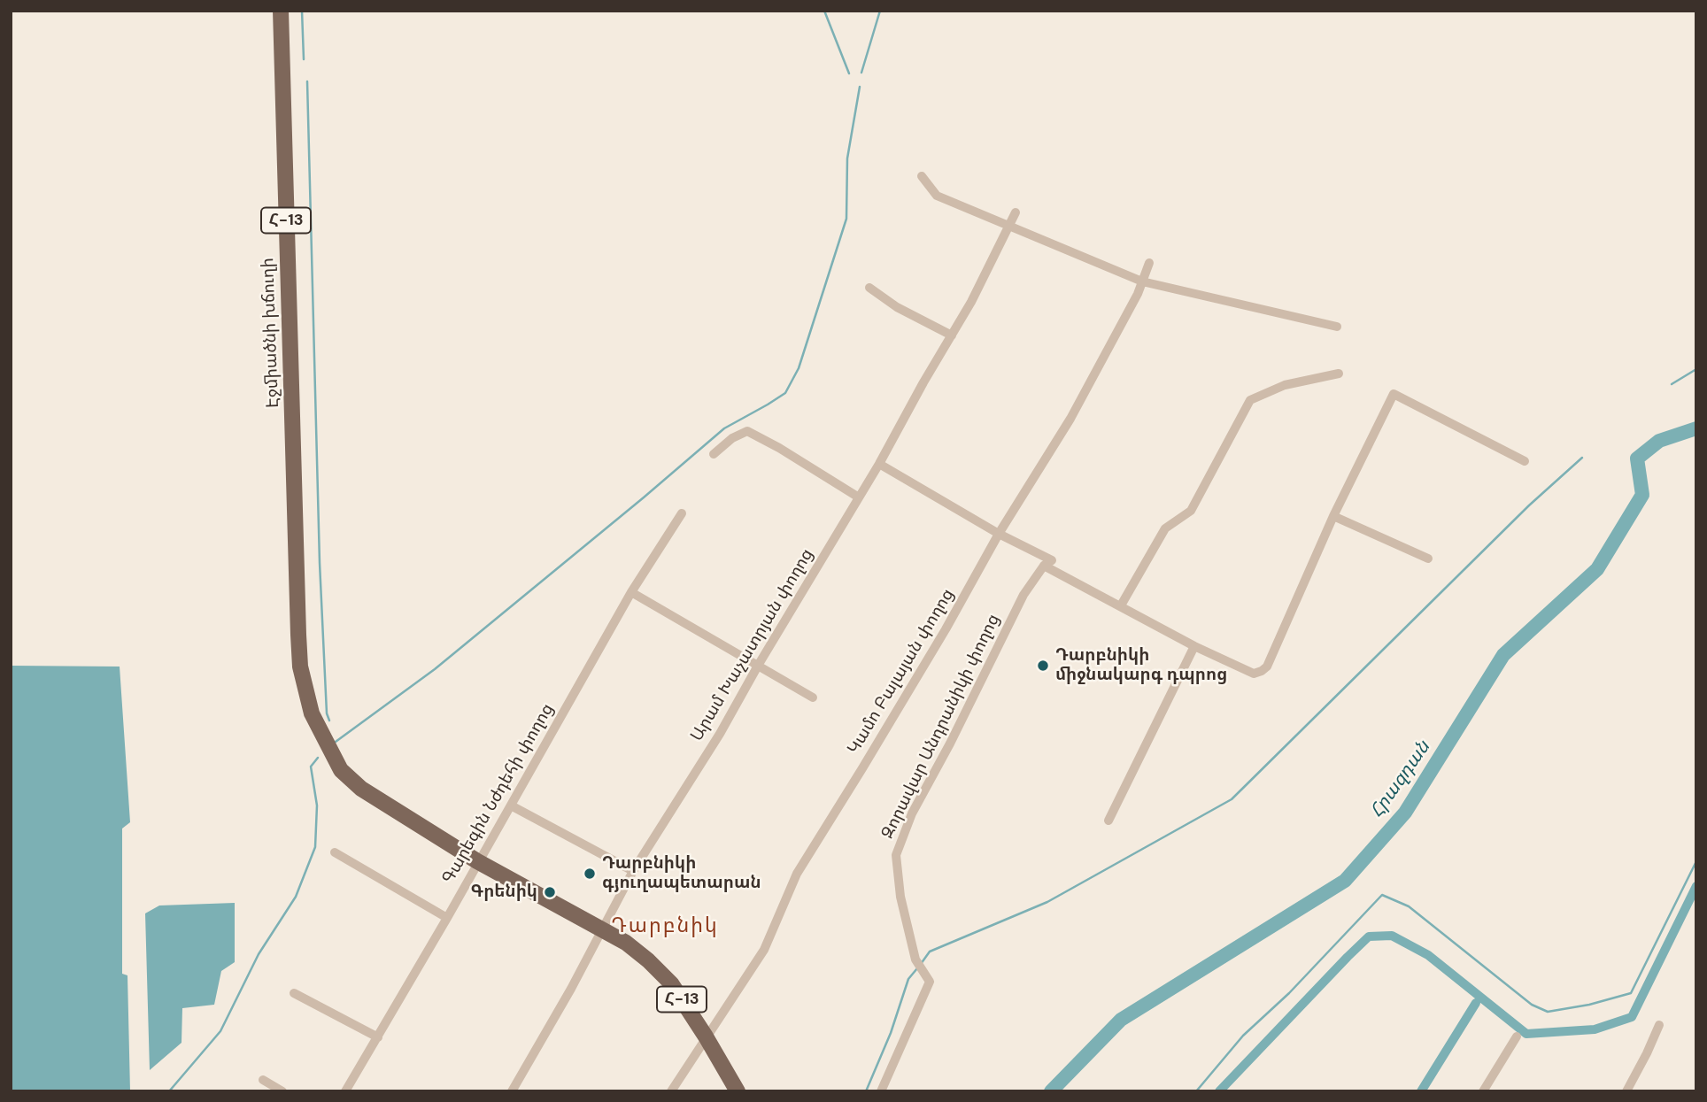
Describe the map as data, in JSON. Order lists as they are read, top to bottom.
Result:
{
  "streets": {
    "main road": ["Հ-13", "Էջմիածնի խճուղի"],
    "street": [
      "Արամ Խաչատրյան փողոց",
      "Կամո Բալայան փողոց",
      "Զորավար Անդրանիկի փողոց",
      "Գարեգին Նժդեհի փողոց"
    ]
  },
  "crossings": [
    ["Հ-13", "Էջմիածնի խճուղի"],
    ["Հ-13", "Արամ Խաչատրյան փողոց"],
    ["Հ-13", "Կամո Բալայան փողոց"],
    ["Հ-13", "Գարեգին Նժդեհի փողոց"],
    ["Էջմիածնի խճուղի", "Գարեգին Նժդեհի փողոց"]
  ],
  "districts": ["Դարբնիկ"],
  "water": ["Հրազդան"],
  "places": ["Դարբնիկի միջնակարգ դպրոց", "Դարբնիկի գյուղապետարան", "Գրենիկ"]
}
